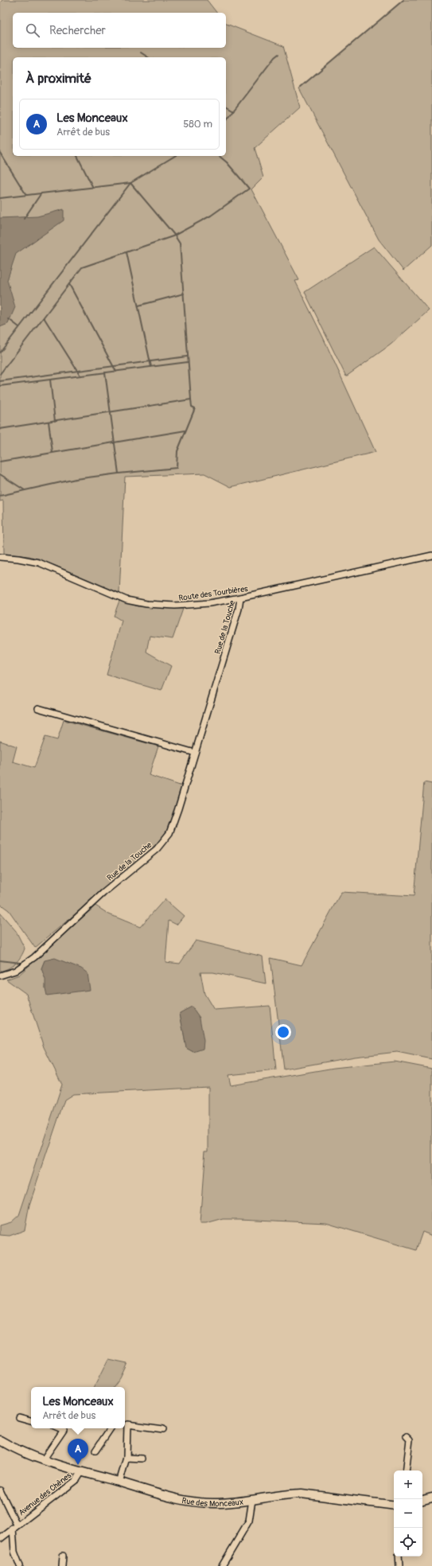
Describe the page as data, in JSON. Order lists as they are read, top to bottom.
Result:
{
  "streets": {
    "main road": ["Rue des Monceaux"],
    "street": ["Route des Tourbières", "Rue de la Touche", "Avenue des Chênes"]
  },
  "crossings": [
    ["Route des Tourbières", "Rue de la Touche"],
    ["Avenue des Chênes", "Rue des Monceaux"]
  ],
  "page": {
    "search": "Rechercher",
    "heading": "À proximité",
    "list": [
      {
        "mark": "A",
        "name": "Les Monceaux",
        "note": "Arrêt de bus",
        "value": "580 m"
      }
    ],
    "popup": ["Les Monceaux", "Arrêt de bus"],
    "pins": "A",
    "map_buttons": ["+", "−"]
  }
}
